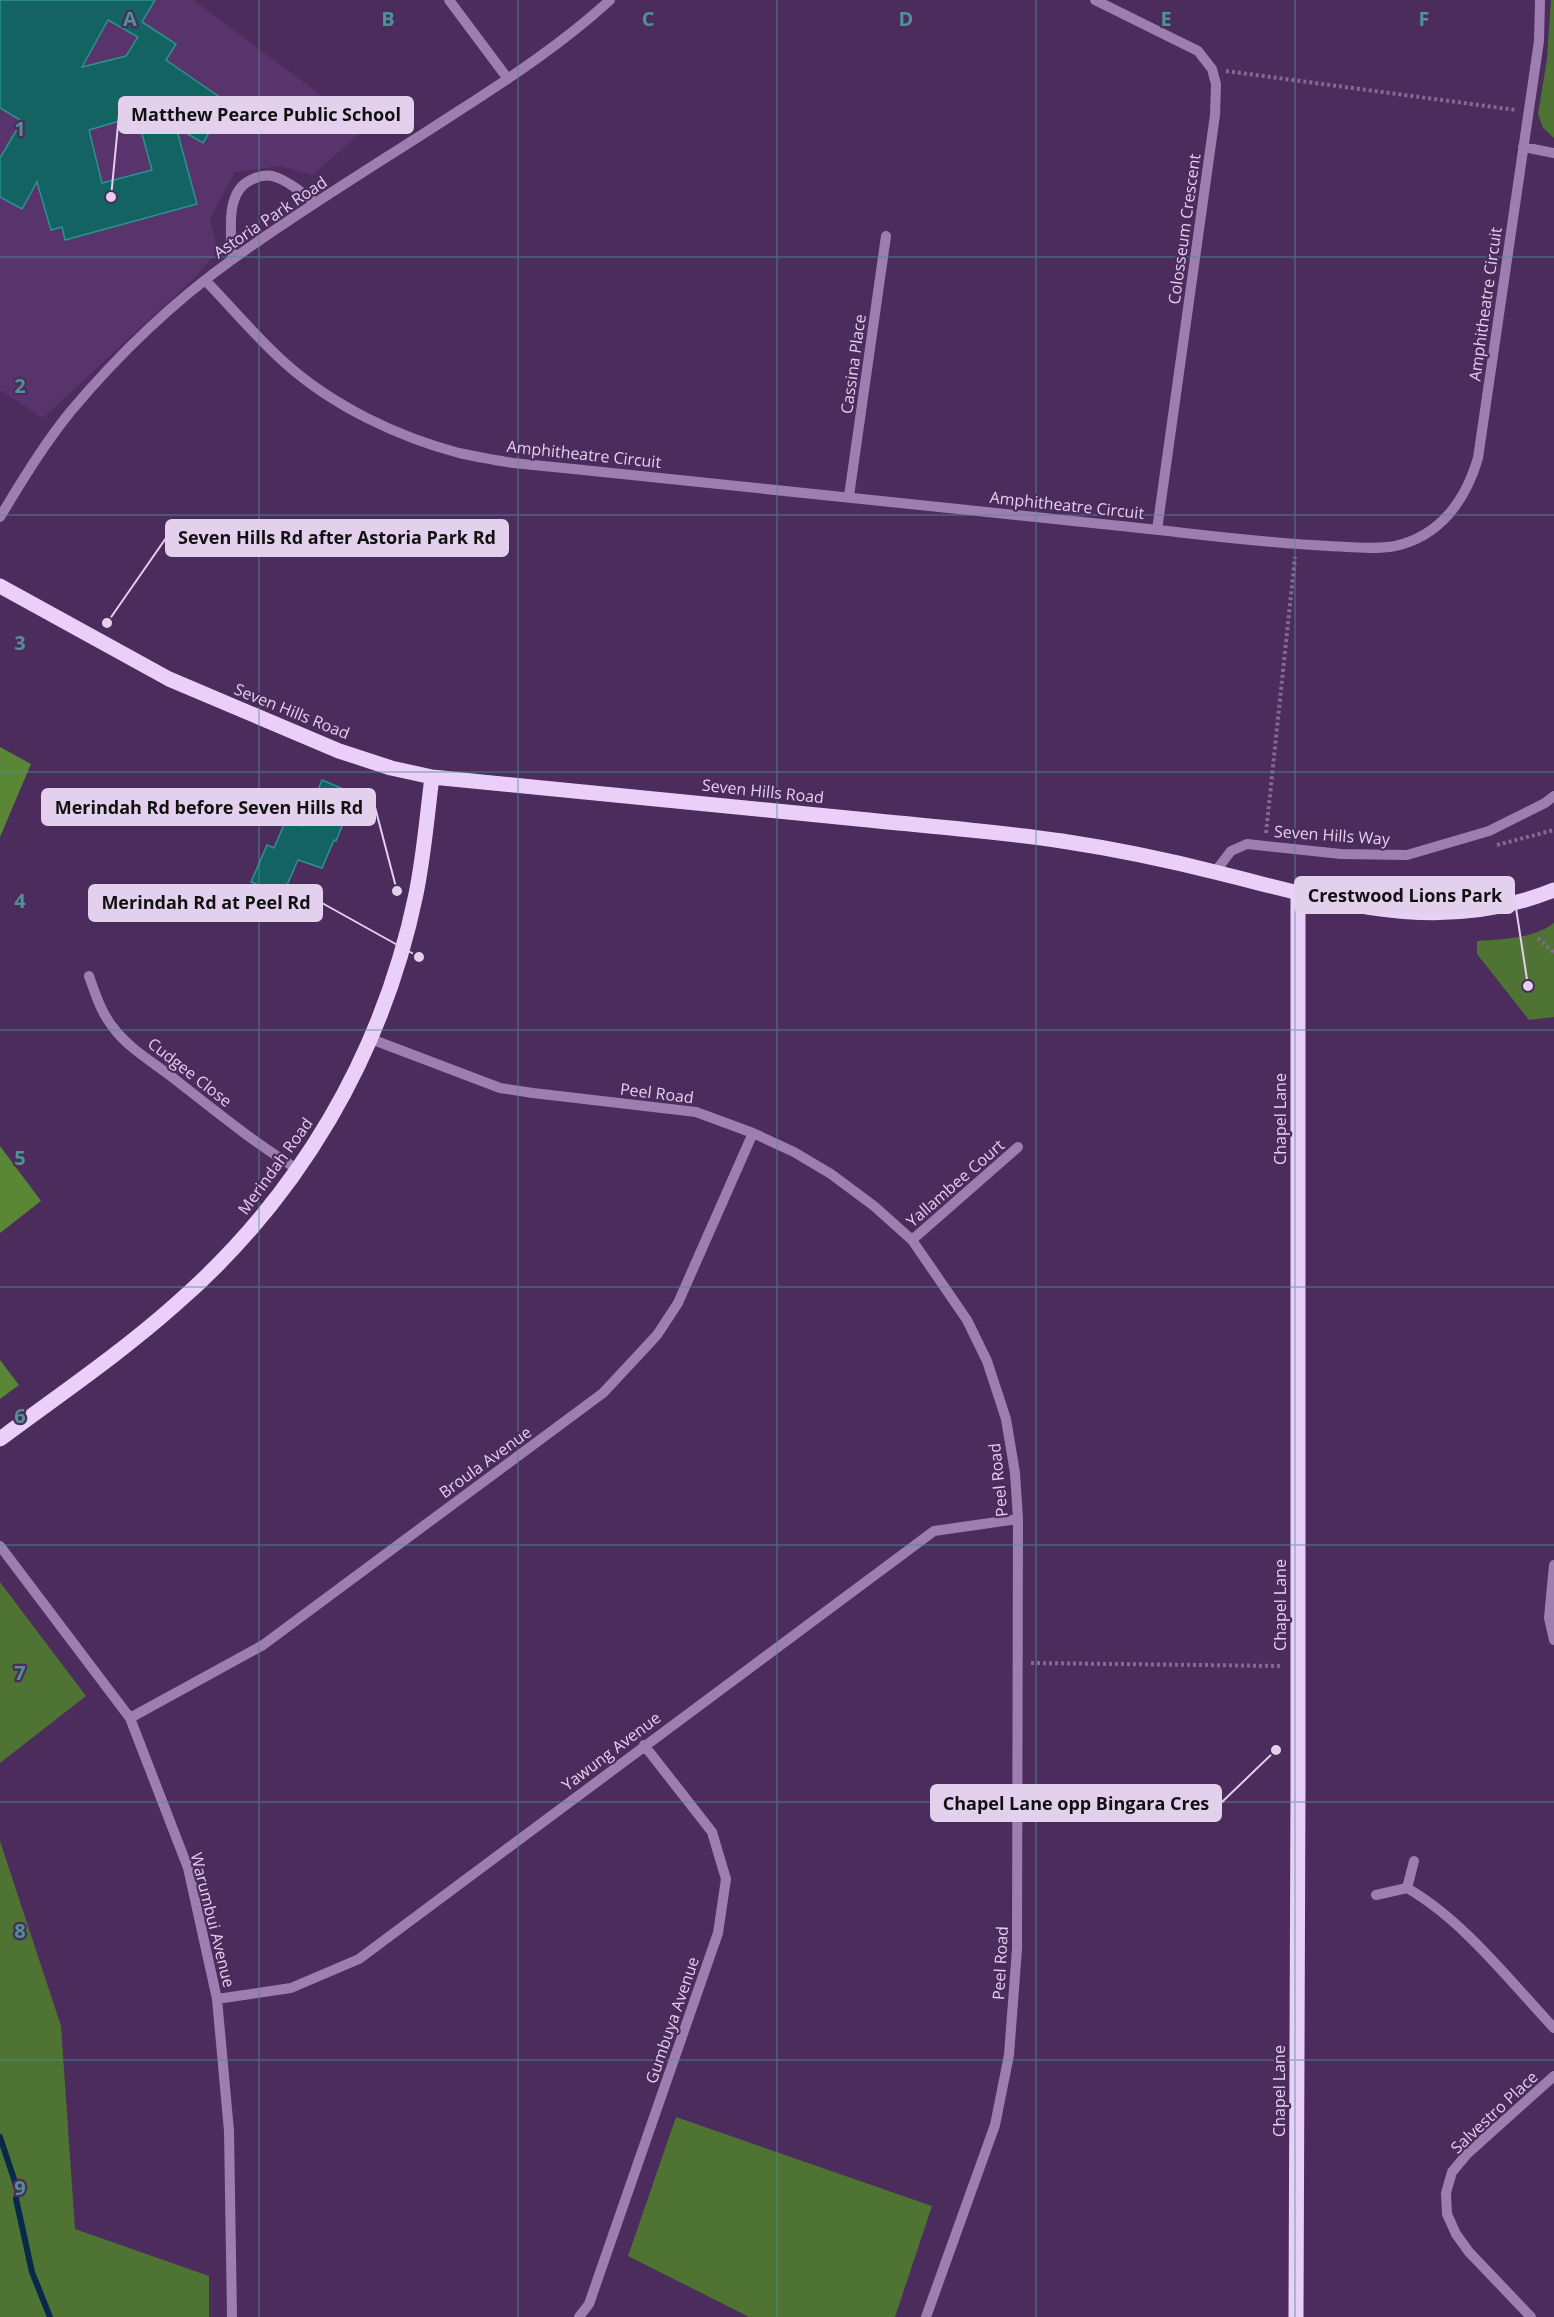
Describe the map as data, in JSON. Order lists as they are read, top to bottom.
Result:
{
  "streets": {
    "main road": ["Seven Hills Road", "Chapel Lane", "Merindah Road"],
    "street": [
      "Astoria Park Road",
      "Colosseum Crescent",
      "Amphitheatre Circuit",
      "Cassina Place",
      "Seven Hills Way",
      "Cudgee Close",
      "Peel Road",
      "Yallambee Court",
      "Broula Avenue",
      "Yawung Avenue",
      "Warumbui Avenue",
      "Gumbuya Avenue",
      "Salvestro Place"
    ]
  },
  "crossings": [
    ["Astoria Park Road", "Amphitheatre Circuit"],
    ["Colosseum Crescent", "Amphitheatre Circuit"],
    ["Amphitheatre Circuit", "Cassina Place"],
    ["Seven Hills Road", "Seven Hills Way"],
    ["Seven Hills Road", "Chapel Lane"],
    ["Seven Hills Road", "Merindah Road"],
    ["Cudgee Close", "Merindah Road"],
    ["Peel Road", "Merindah Road"],
    ["Peel Road", "Yallambee Court"],
    ["Peel Road", "Broula Avenue"],
    ["Peel Road", "Yawung Avenue"],
    ["Broula Avenue", "Warumbui Avenue"],
    ["Yawung Avenue", "Warumbui Avenue"],
    ["Yawung Avenue", "Gumbuya Avenue"]
  ],
  "places": [
    "Matthew Pearce Public School",
    "Seven Hills Rd after Astoria Park Rd",
    "Merindah Rd before Seven Hills Rd",
    "Merindah Rd at Peel Rd",
    "Crestwood Lions Park",
    "Chapel Lane opp Bingara Cres"
  ],
  "grid": {
    "columns": [
      "A",
      "B",
      "C",
      "D",
      "E",
      "F"
    ],
    "rows": [
      "1",
      "2",
      "3",
      "4",
      "5",
      "6",
      "7",
      "8",
      "9"
    ]
  }
}
